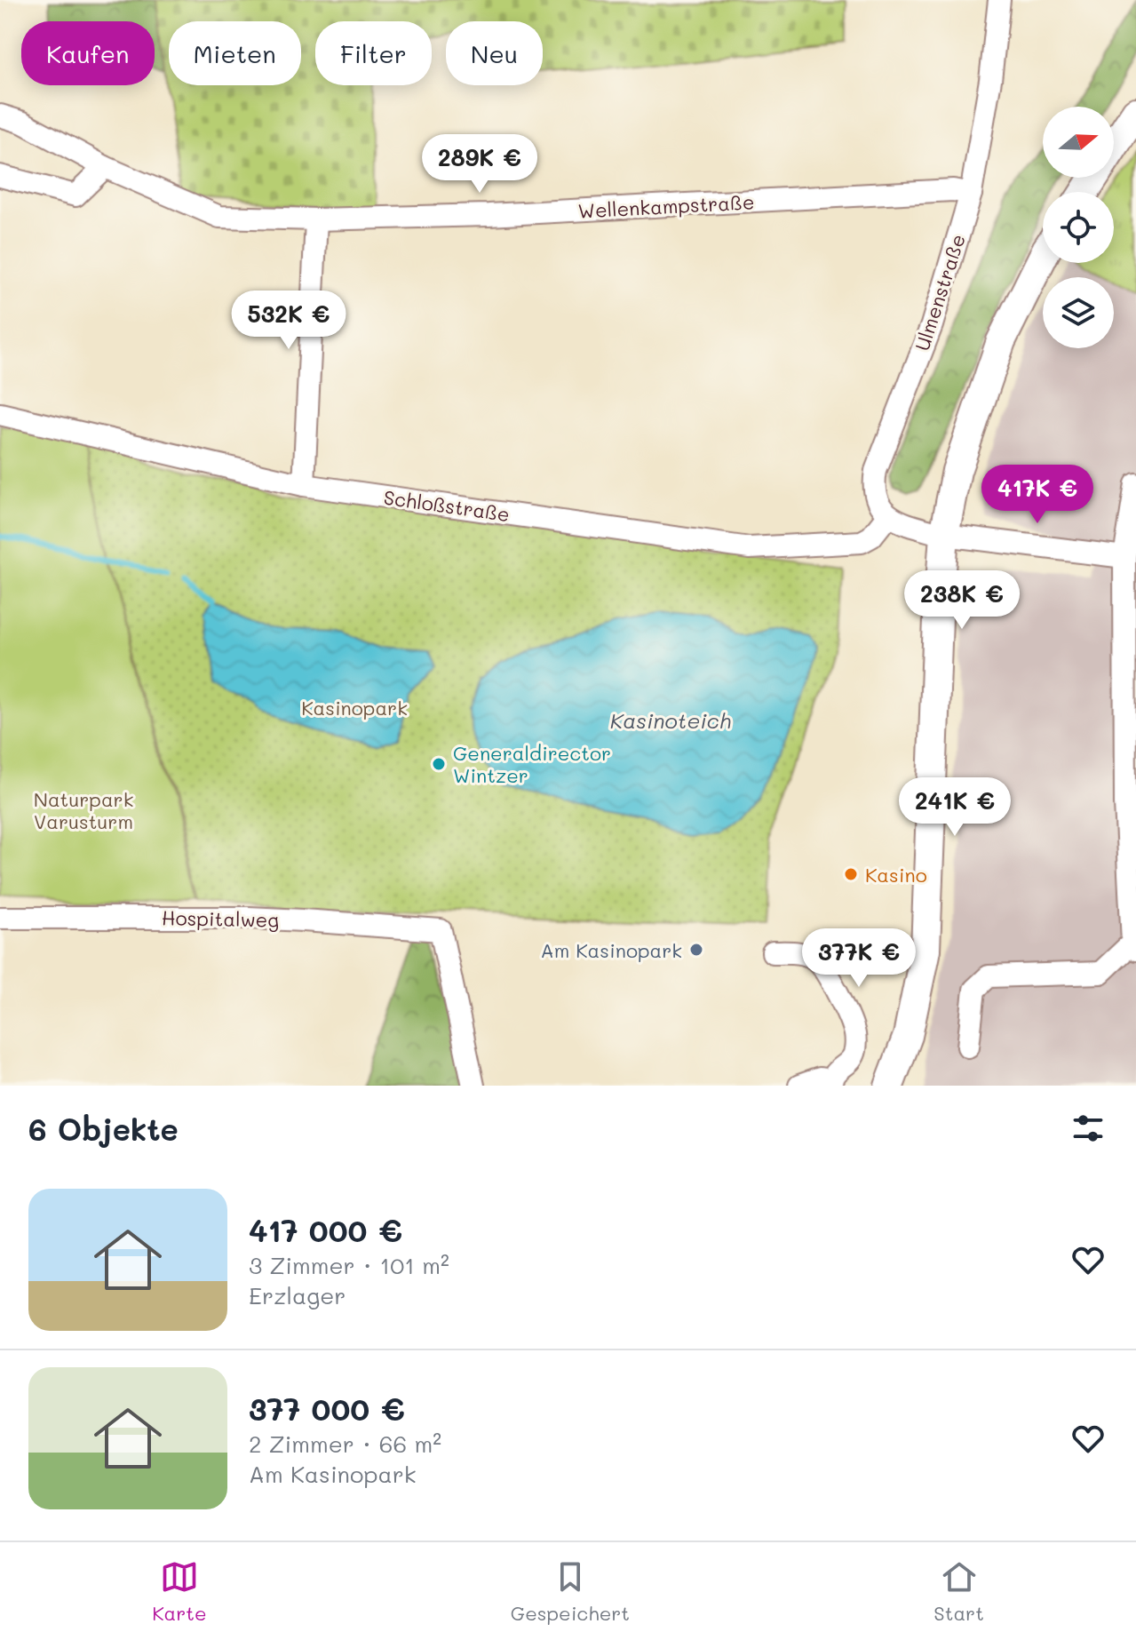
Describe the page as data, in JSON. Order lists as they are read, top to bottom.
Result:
{
  "streets": {
    "street": [
      "Wellenkampstraße",
      "Ulmenstraße",
      "Schloßstraße",
      "Hospitalweg"
    ]
  },
  "crossings": [
    ["Wellenkampstraße", "Ulmenstraße"],
    ["Ulmenstraße", "Schloßstraße"]
  ],
  "water": ["Kasinoteich"],
  "parks": ["Kasinopark", "Naturpark Varusturm"],
  "places": ["Generaldirector Wintzer", "Kasino", "Am Kasinopark"],
  "north": "right",
  "page": {
    "chip": [
      "Kaufen",
      "Mieten",
      "Filter",
      "Neu"
    ],
    "price": [
      "289K €",
      "532K €",
      "417K €",
      "238K €",
      "241K €",
      "377K €"
    ],
    "heading": "6 Objekte",
    "list": [
      {
        "name": "417 000 €",
        "note": "3 Zimmer · 101 m² · Erzlager"
      },
      {
        "name": "377 000 €",
        "note": "2 Zimmer · 66 m² · Am Kasinopark"
      }
    ],
    "tabs": ["Karte", "Gespeichert", "Start"]
  }
}
